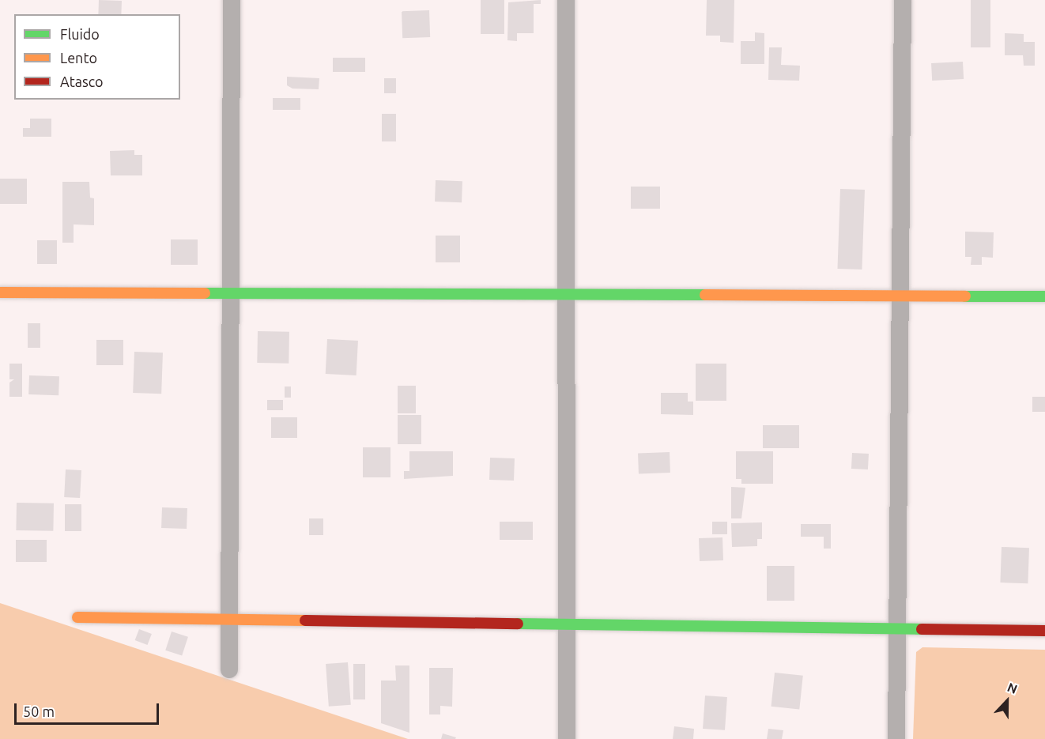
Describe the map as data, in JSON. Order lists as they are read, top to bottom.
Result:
{
  "legend": ["Fluido", "Lento", "Atasco"],
  "scale_bar": "50 m",
  "north": "top"
}
